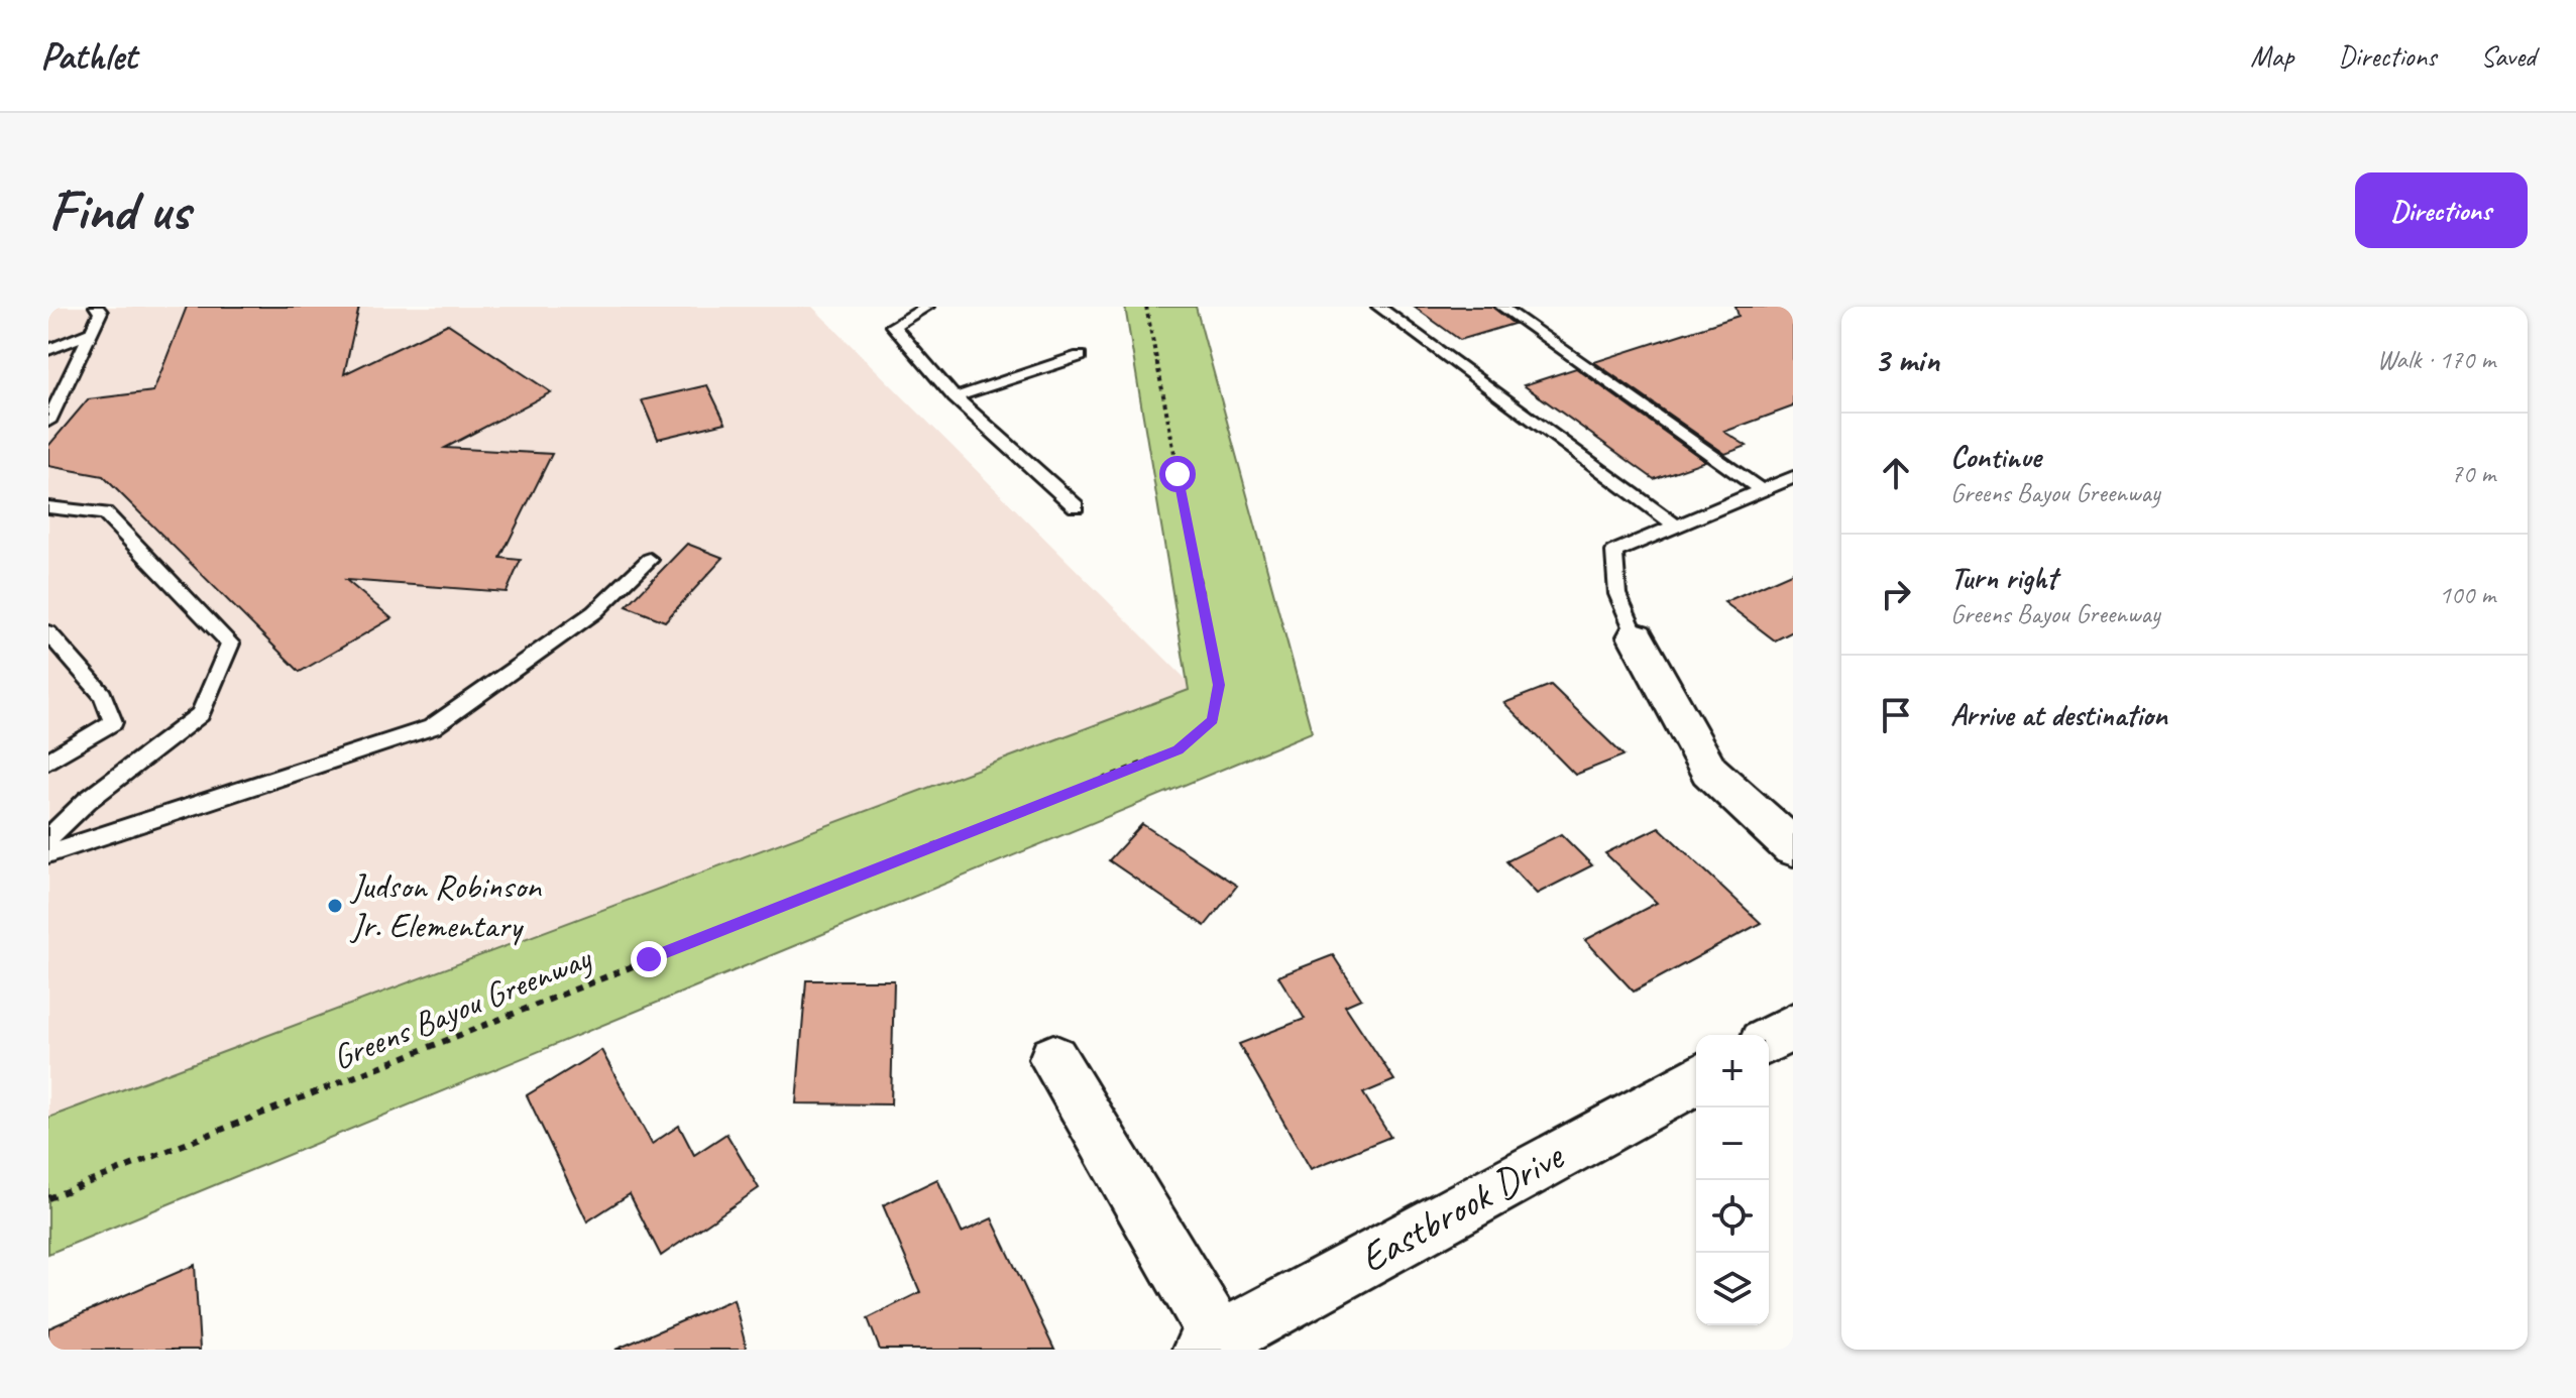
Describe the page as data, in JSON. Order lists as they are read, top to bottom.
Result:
{
  "streets": {
    "street": ["Eastbrook Drive"],
    "path": ["Greens Bayou Greenway"]
  },
  "places": ["Judson Robinson Jr. Elementary"],
  "page": {
    "header": "Pathlet",
    "nav": ["Map", "Directions", "Saved"],
    "buttons": "Directions",
    "title": "Find us",
    "heading": ["3 min", "Walk · 170 m"],
    "list": [
      ["Continue", "Greens Bayou Greenway", "70 m"],
      ["Turn right", "Greens Bayou Greenway", "100 m"],
      "Arrive at destination"
    ],
    "map_buttons": ["+", "−"]
  }
}
